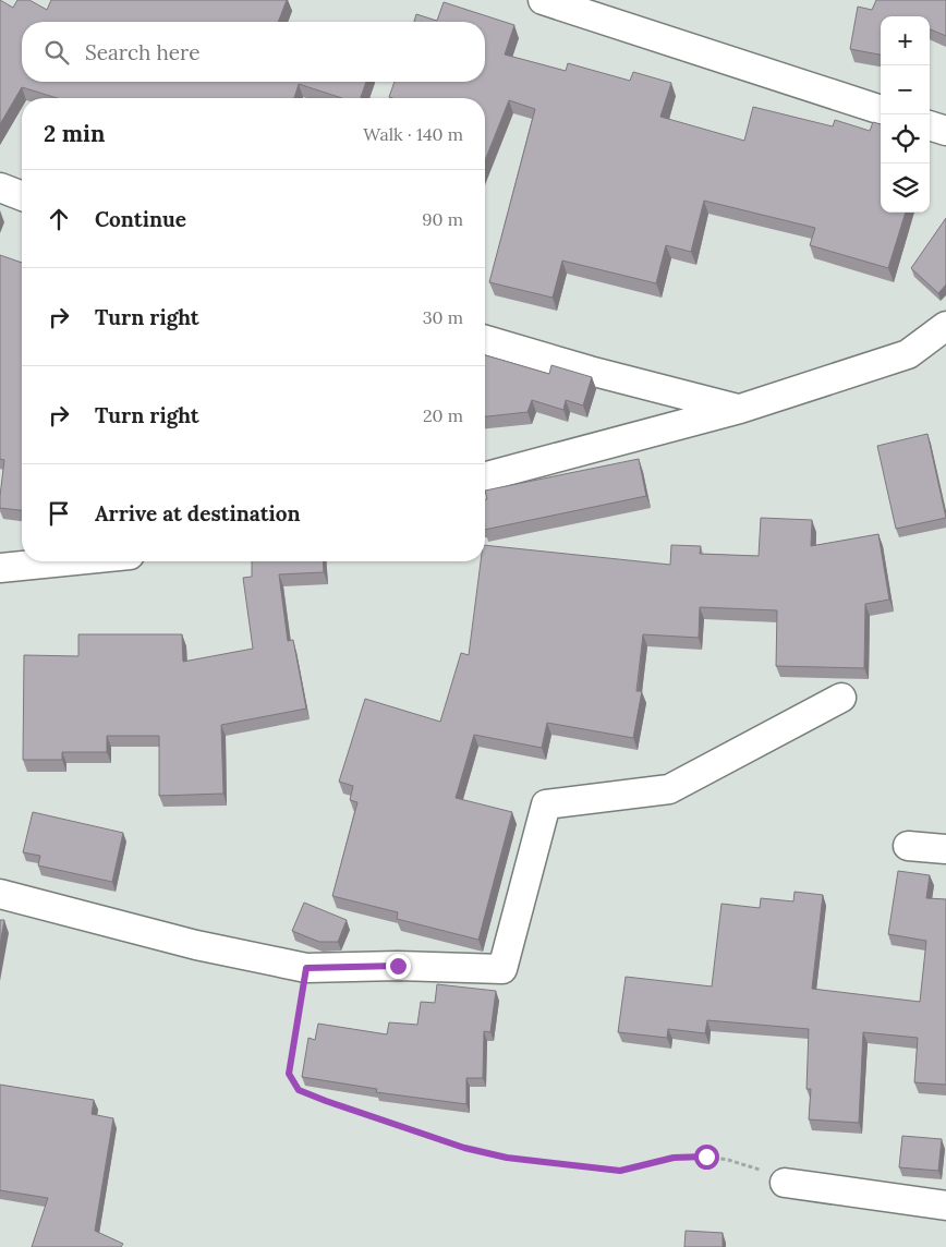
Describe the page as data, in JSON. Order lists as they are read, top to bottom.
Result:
{
  "page": {
    "map_buttons": ["+", "−"],
    "search": "Search here",
    "heading": ["2 min", "Walk · 140 m"],
    "list": [
      ["Continue", "90 m"],
      ["Turn right", "30 m"],
      ["Turn right", "20 m"],
      "Arrive at destination"
    ]
  }
}
